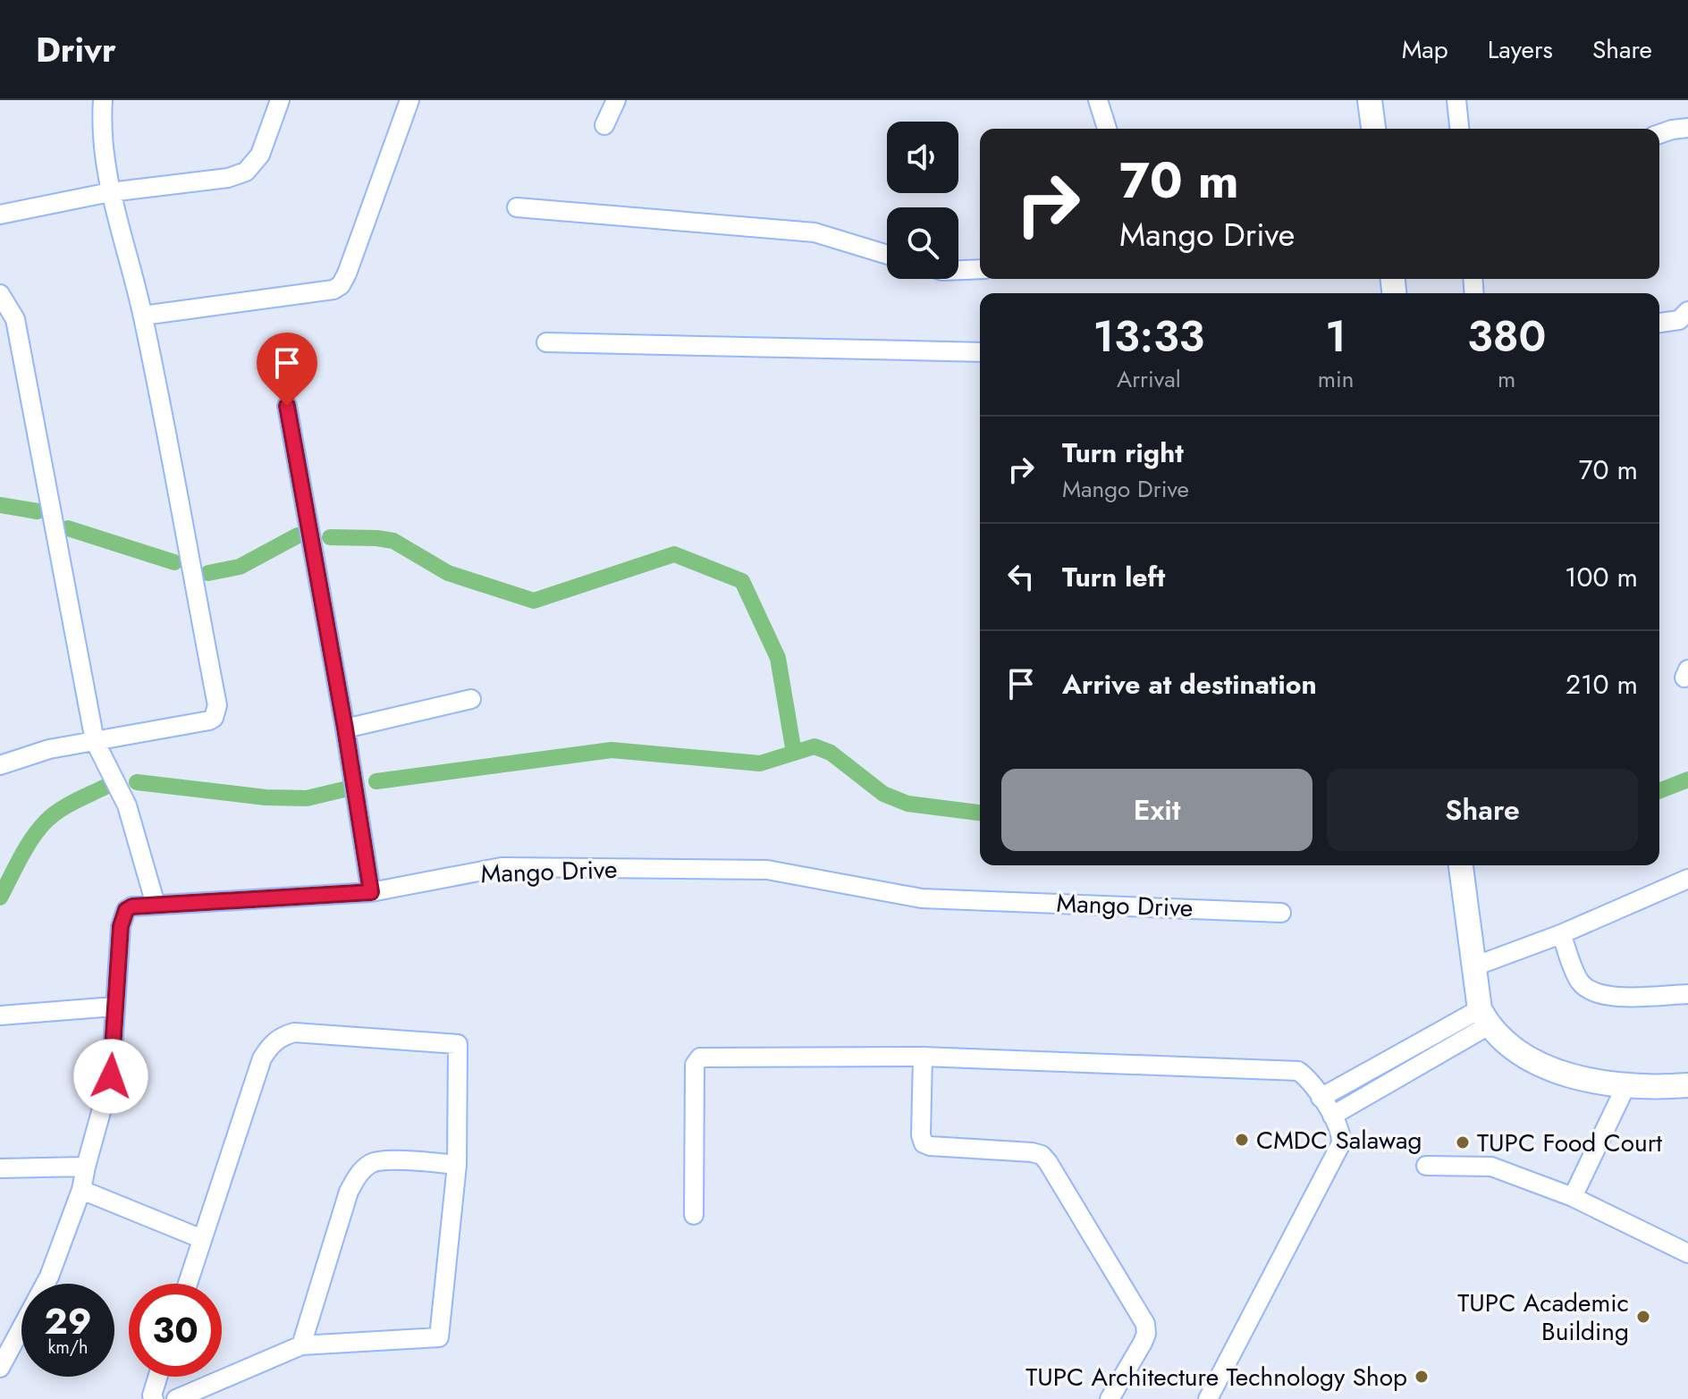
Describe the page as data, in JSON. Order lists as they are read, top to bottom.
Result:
{
  "streets": {
    "street": ["Mango Drive"]
  },
  "places": [
    "CMDC Salawag",
    "TUPC Food Court",
    "TUPC Academic Building",
    "TUPC Architecture Technology Shop"
  ],
  "page": {
    "header": "Drivr",
    "nav": ["Map", "Layers", "Share"],
    "turn": ["70 m", "Mango Drive"],
    "eta": [
      "13:33",
      "Arrival",
      "1",
      "min",
      "380",
      "m"
    ],
    "list": [
      {
        "name": "Turn right",
        "note": "Mango Drive",
        "value": "70 m"
      },
      {
        "name": "Turn left",
        "value": "100 m"
      },
      {
        "name": "Arrive at destination",
        "value": "210 m"
      }
    ],
    "buttons": ["Exit", "Share"],
    "speed": "29 km/h",
    "limit": "30"
  }
}
